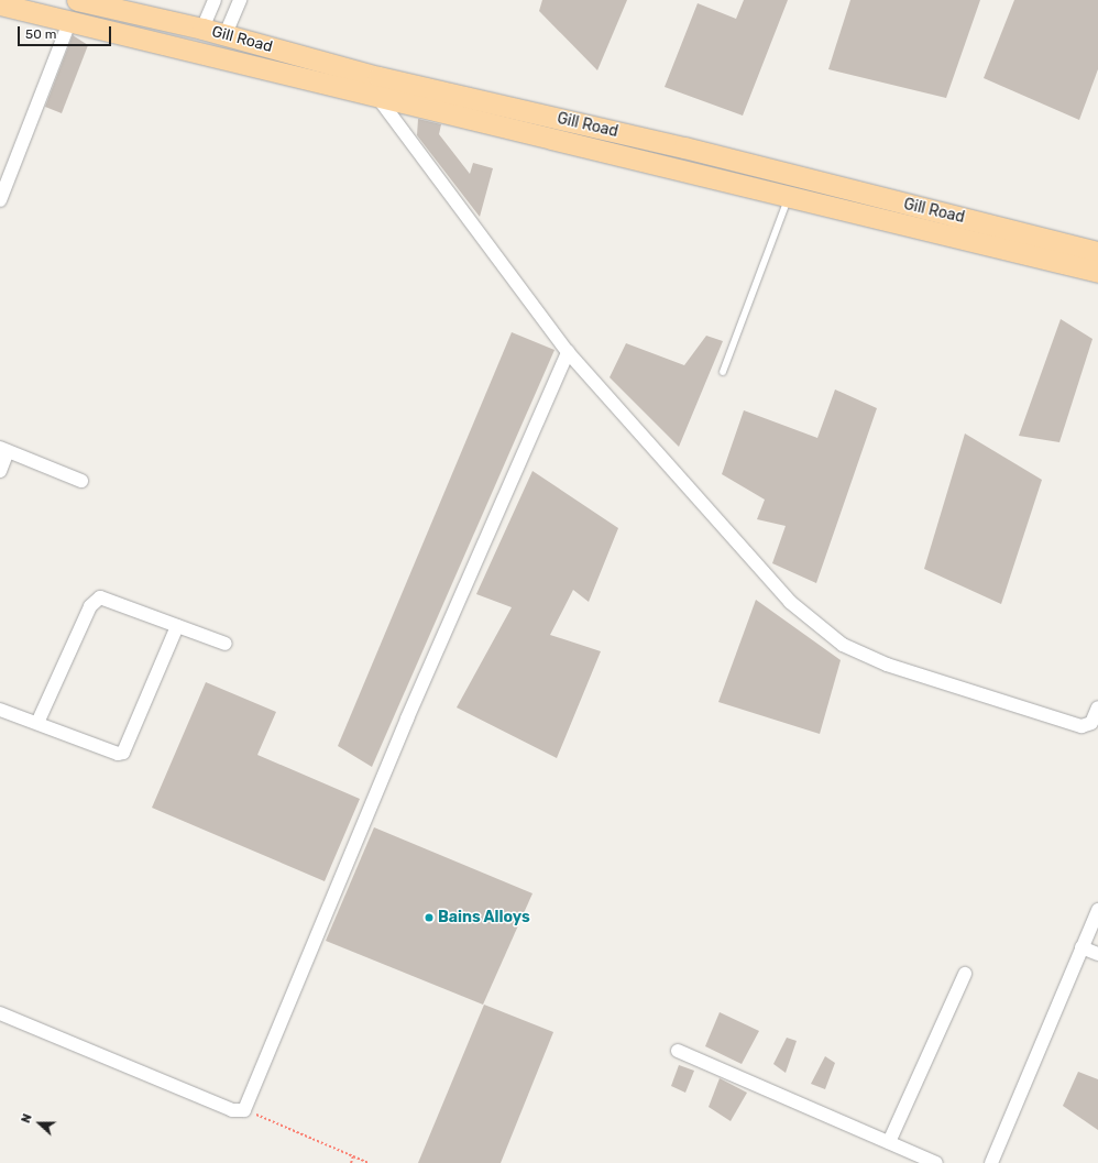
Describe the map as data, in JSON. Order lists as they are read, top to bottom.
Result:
{
  "streets": {
    "main road": ["Gill Road"]
  },
  "places": ["Bains Alloys"],
  "scale_bar": "50 m",
  "north": "left"
}
